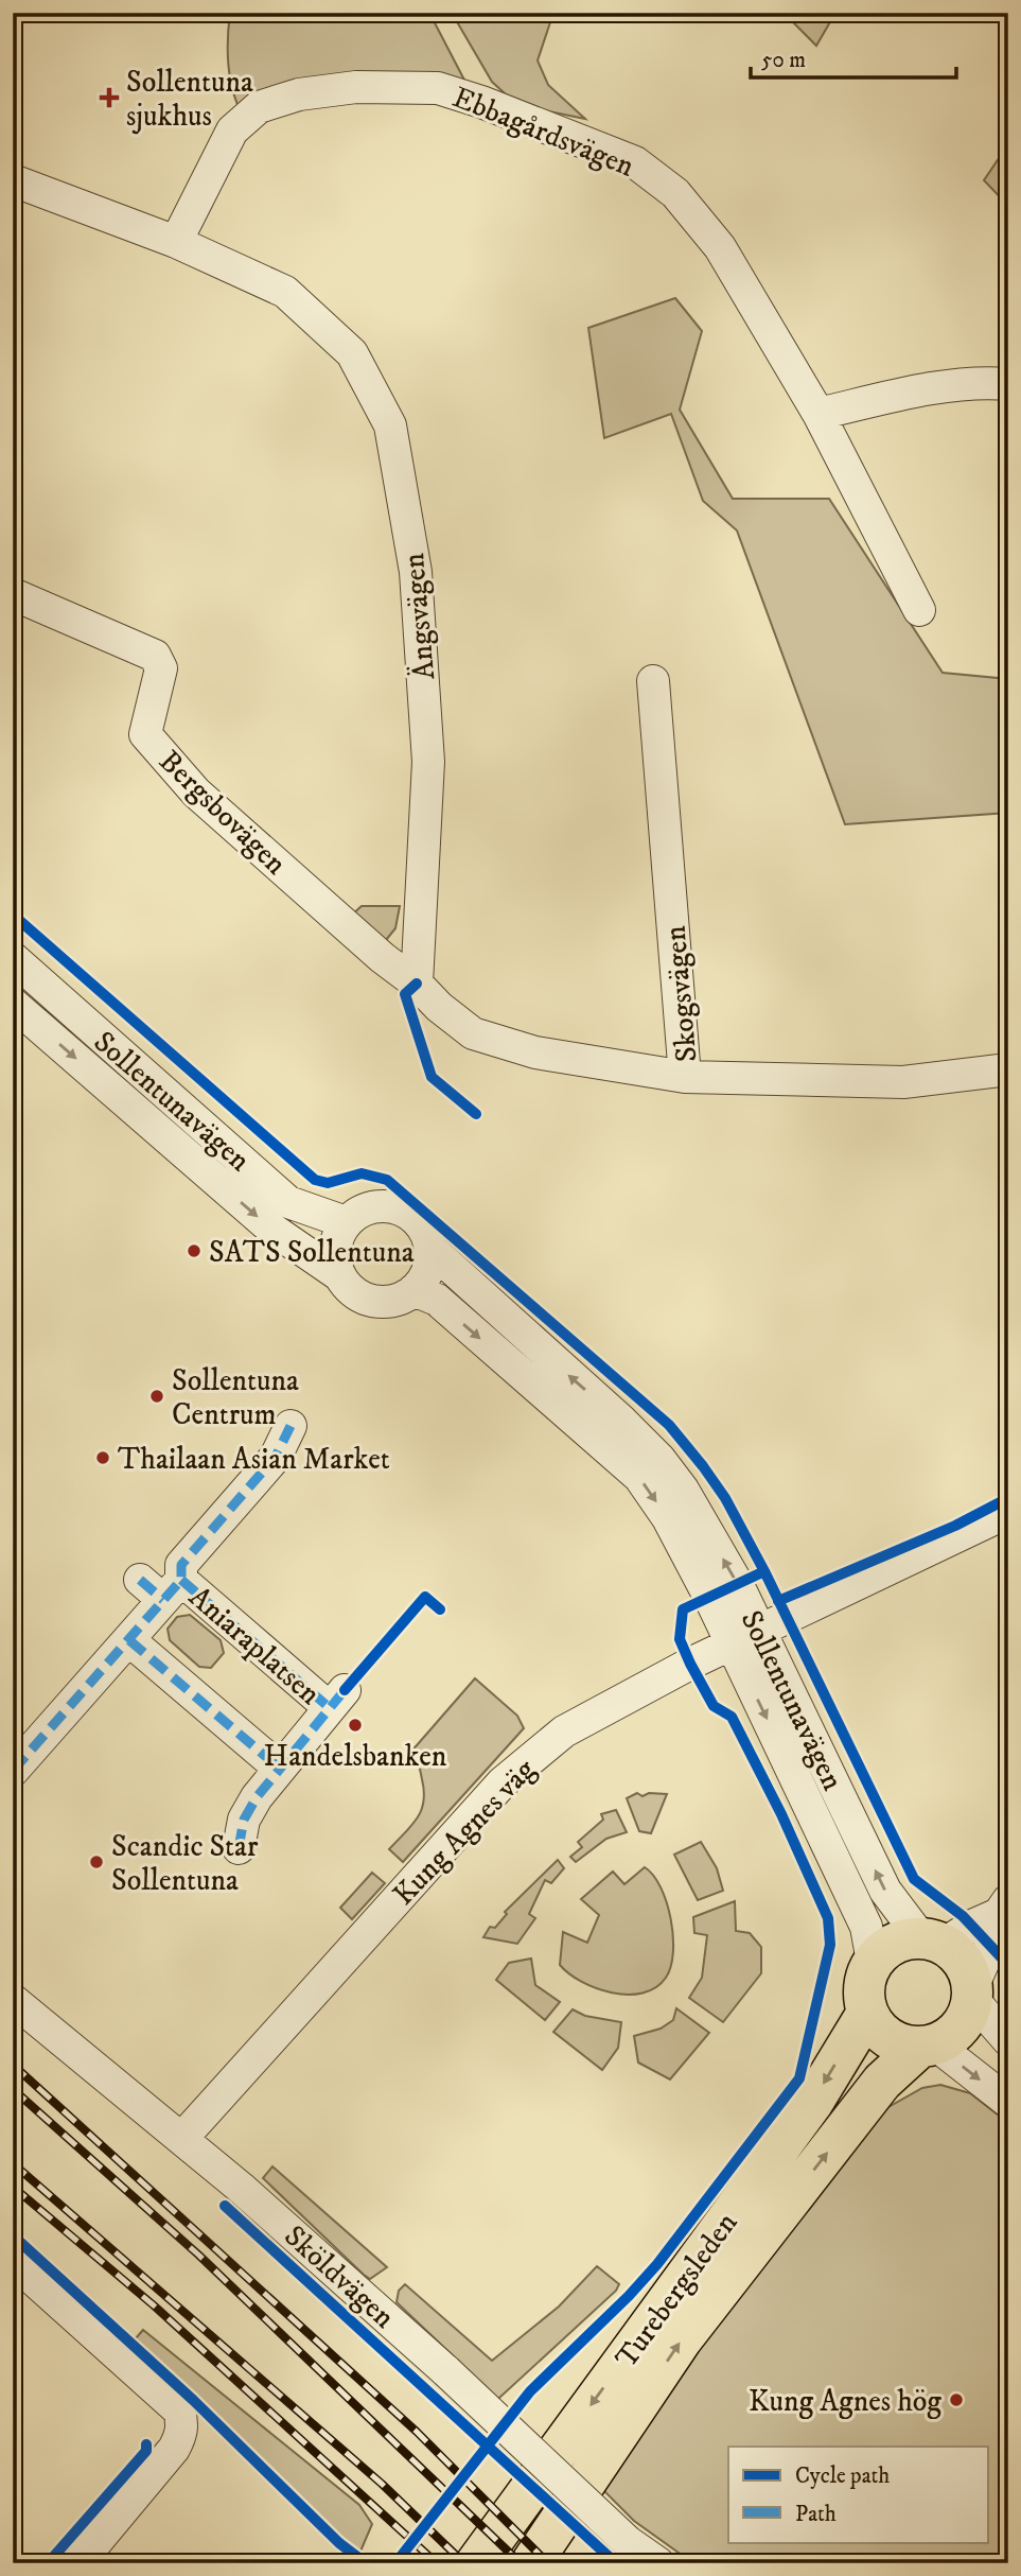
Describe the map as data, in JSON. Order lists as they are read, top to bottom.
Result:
{
  "streets": {
    "main road": ["Turebergsleden"],
    "street": [
      "Ebbagårdsvägen",
      "Ängsvägen",
      "Bergsbovägen",
      "Skogsvägen",
      "Sollentunavägen",
      "Aniaraplatsen",
      "Kung Agnes väg",
      "Sköldvägen"
    ]
  },
  "crossings": [
    ["Ebbagårdsvägen", "Ängsvägen"],
    ["Ängsvägen", "Bergsbovägen"],
    ["Sollentunavägen", "Kung Agnes väg"],
    ["Sollentunavägen", "Turebergsleden"],
    ["Kung Agnes väg", "Sköldvägen"]
  ],
  "places": {
    "health": ["Sollentuna sjukhus"],
    "other": [
      "SATS Sollentuna",
      "Sollentuna Centrum",
      "Thailaan Asian Market",
      "Handelsbanken",
      "Scandic Star Sollentuna",
      "Kung Agnes hög"
    ]
  },
  "legend": ["Cycle path", "Path"],
  "scale_bar": "50 m"
}
